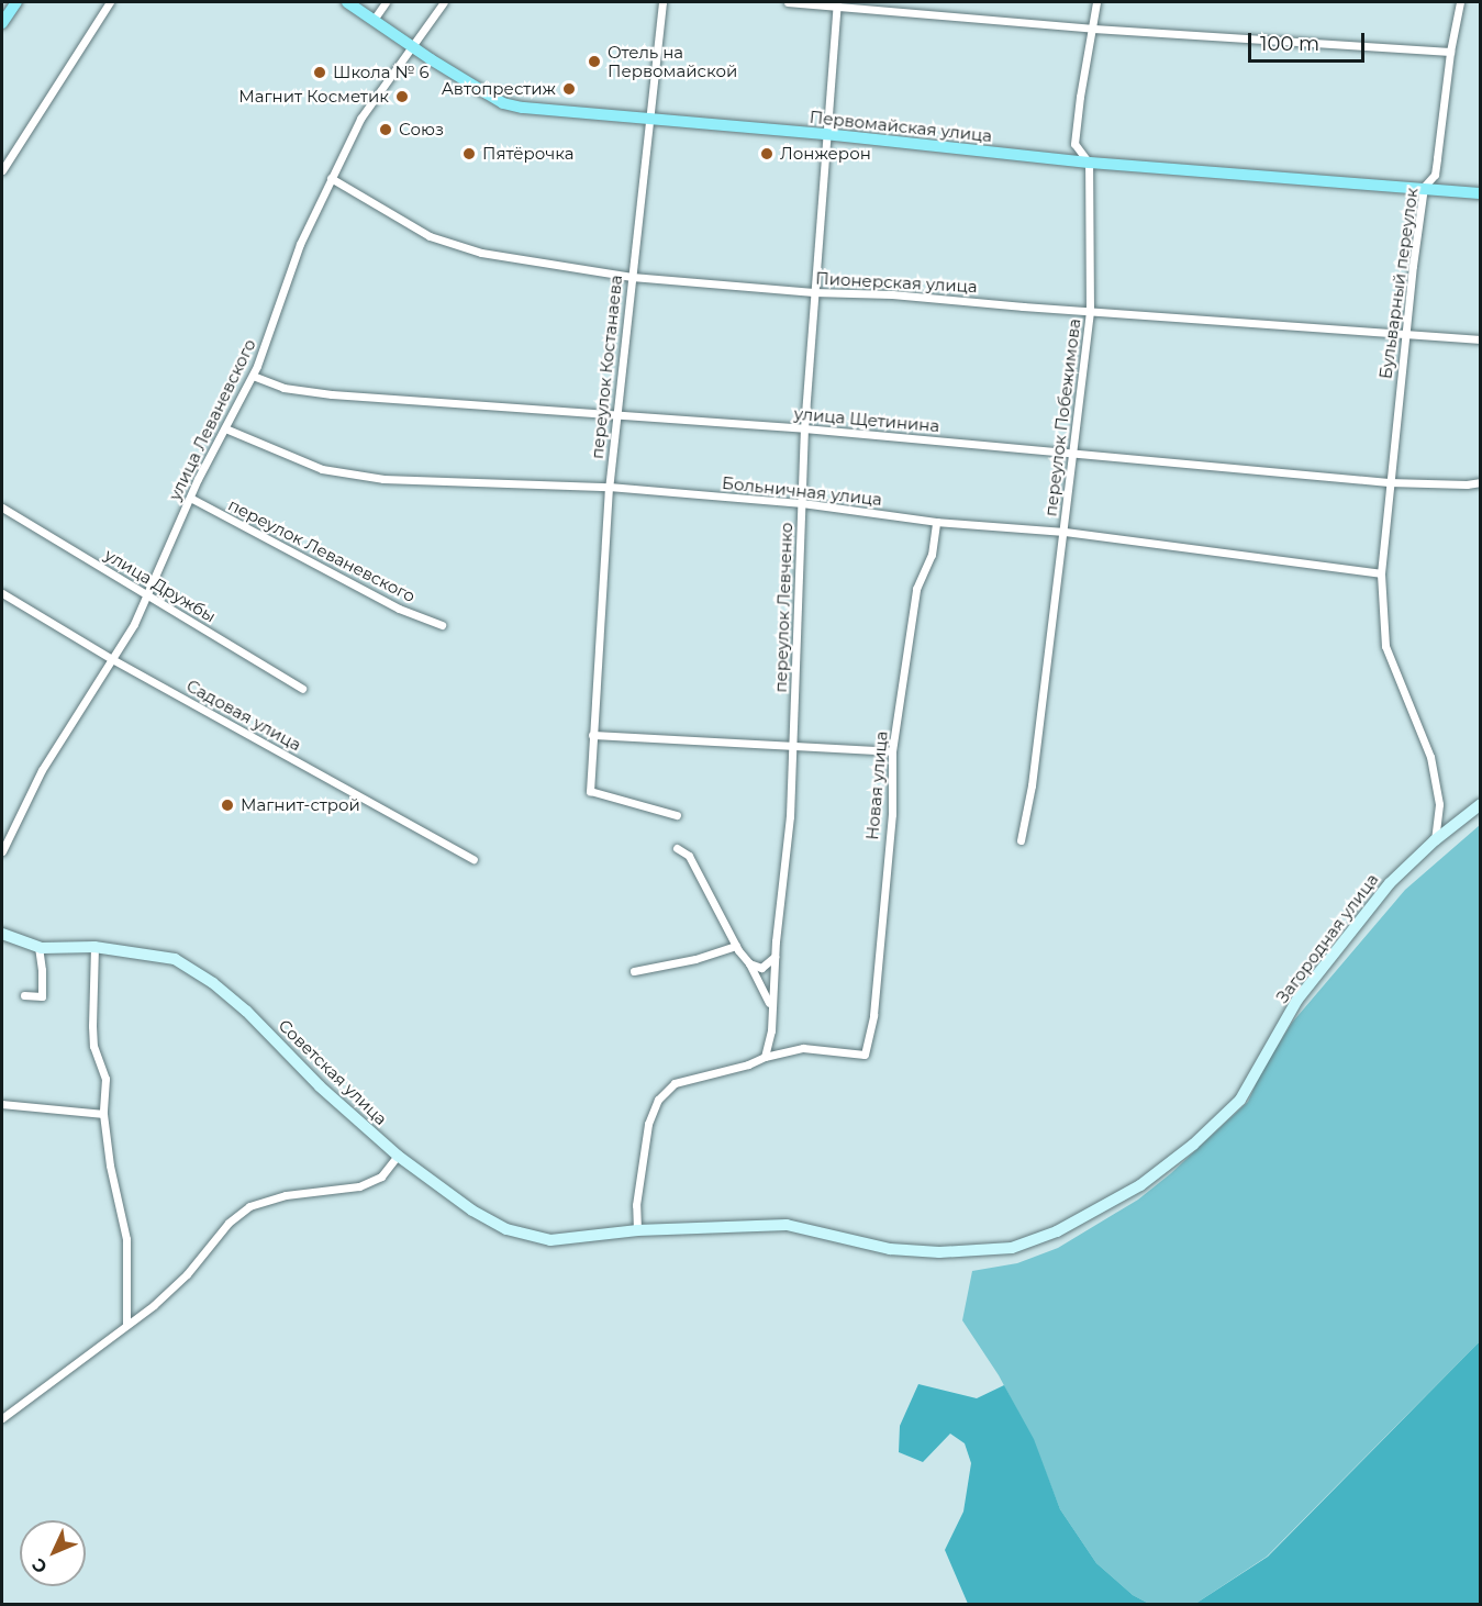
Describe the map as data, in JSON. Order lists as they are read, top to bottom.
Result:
{
  "streets": {
    "main road": ["Первомайская улица"],
    "street": [
      "Пионерская улица",
      "Бульварный переулок",
      "переулок Костанаева",
      "переулок Побежимова",
      "улица Леваневского",
      "улица Щетинина",
      "Больничная улица",
      "переулок Леваневского",
      "улица Дружбы",
      "переулок Левченко",
      "Садовая улица",
      "Новая улица",
      "Загородная улица",
      "Советская улица"
    ]
  },
  "crossings": [
    ["Первомайская улица", "Бульварный переулок"],
    ["Первомайская улица", "переулок Костанаева"],
    ["Первомайская улица", "переулок Побежимова"],
    ["Первомайская улица", "улица Леваневского"],
    ["Первомайская улица", "переулок Левченко"],
    ["Пионерская улица", "Бульварный переулок"],
    ["Пионерская улица", "переулок Костанаева"],
    ["Пионерская улица", "переулок Побежимова"],
    ["Пионерская улица", "улица Леваневского"],
    ["Пионерская улица", "переулок Левченко"],
    ["Бульварный переулок", "улица Щетинина"],
    ["Бульварный переулок", "Больничная улица"],
    ["Бульварный переулок", "Загородная улица"],
    ["переулок Костанаева", "улица Щетинина"],
    ["переулок Костанаева", "Больничная улица"],
    ["переулок Побежимова", "улица Щетинина"],
    ["переулок Побежимова", "Больничная улица"],
    ["улица Леваневского", "улица Щетинина"],
    ["улица Леваневского", "Больничная улица"],
    ["улица Леваневского", "переулок Леваневского"],
    ["улица Леваневского", "улица Дружбы"],
    ["улица Леваневского", "Садовая улица"],
    ["улица Щетинина", "переулок Левченко"],
    ["Больничная улица", "переулок Левченко"],
    ["Больничная улица", "Новая улица"],
    ["переулок Левченко", "Новая улица"],
    ["Загородная улица", "Советская улица"]
  ],
  "places": [
    "Отель на Первомайской",
    "Школа № 6",
    "Автопрестиж",
    "Магнит Косметик",
    "Союз",
    "Пятёрочка",
    "Лонжерон",
    "Магнит-строй"
  ],
  "scale_bar": "100 m",
  "north": "bottom left"
}
